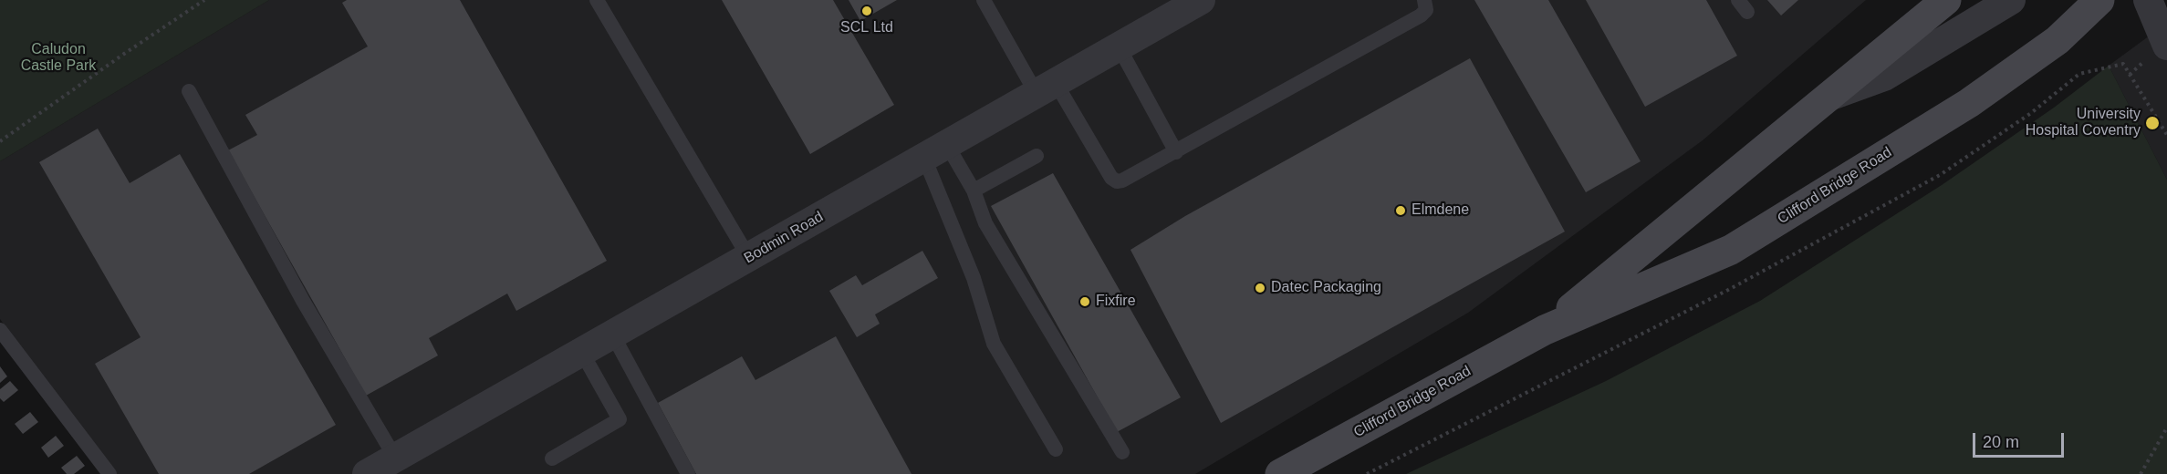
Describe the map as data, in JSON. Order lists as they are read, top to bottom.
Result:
{
  "streets": {
    "main road": ["Clifford Bridge Road"],
    "street": ["Bodmin Road"]
  },
  "parks": ["Caludon Castle Park"],
  "places": [
    "SCL Ltd",
    "University Hospital Coventry",
    "Elmdene",
    "Datec Packaging",
    "Fixfire"
  ],
  "scale_bar": "20 m"
}
